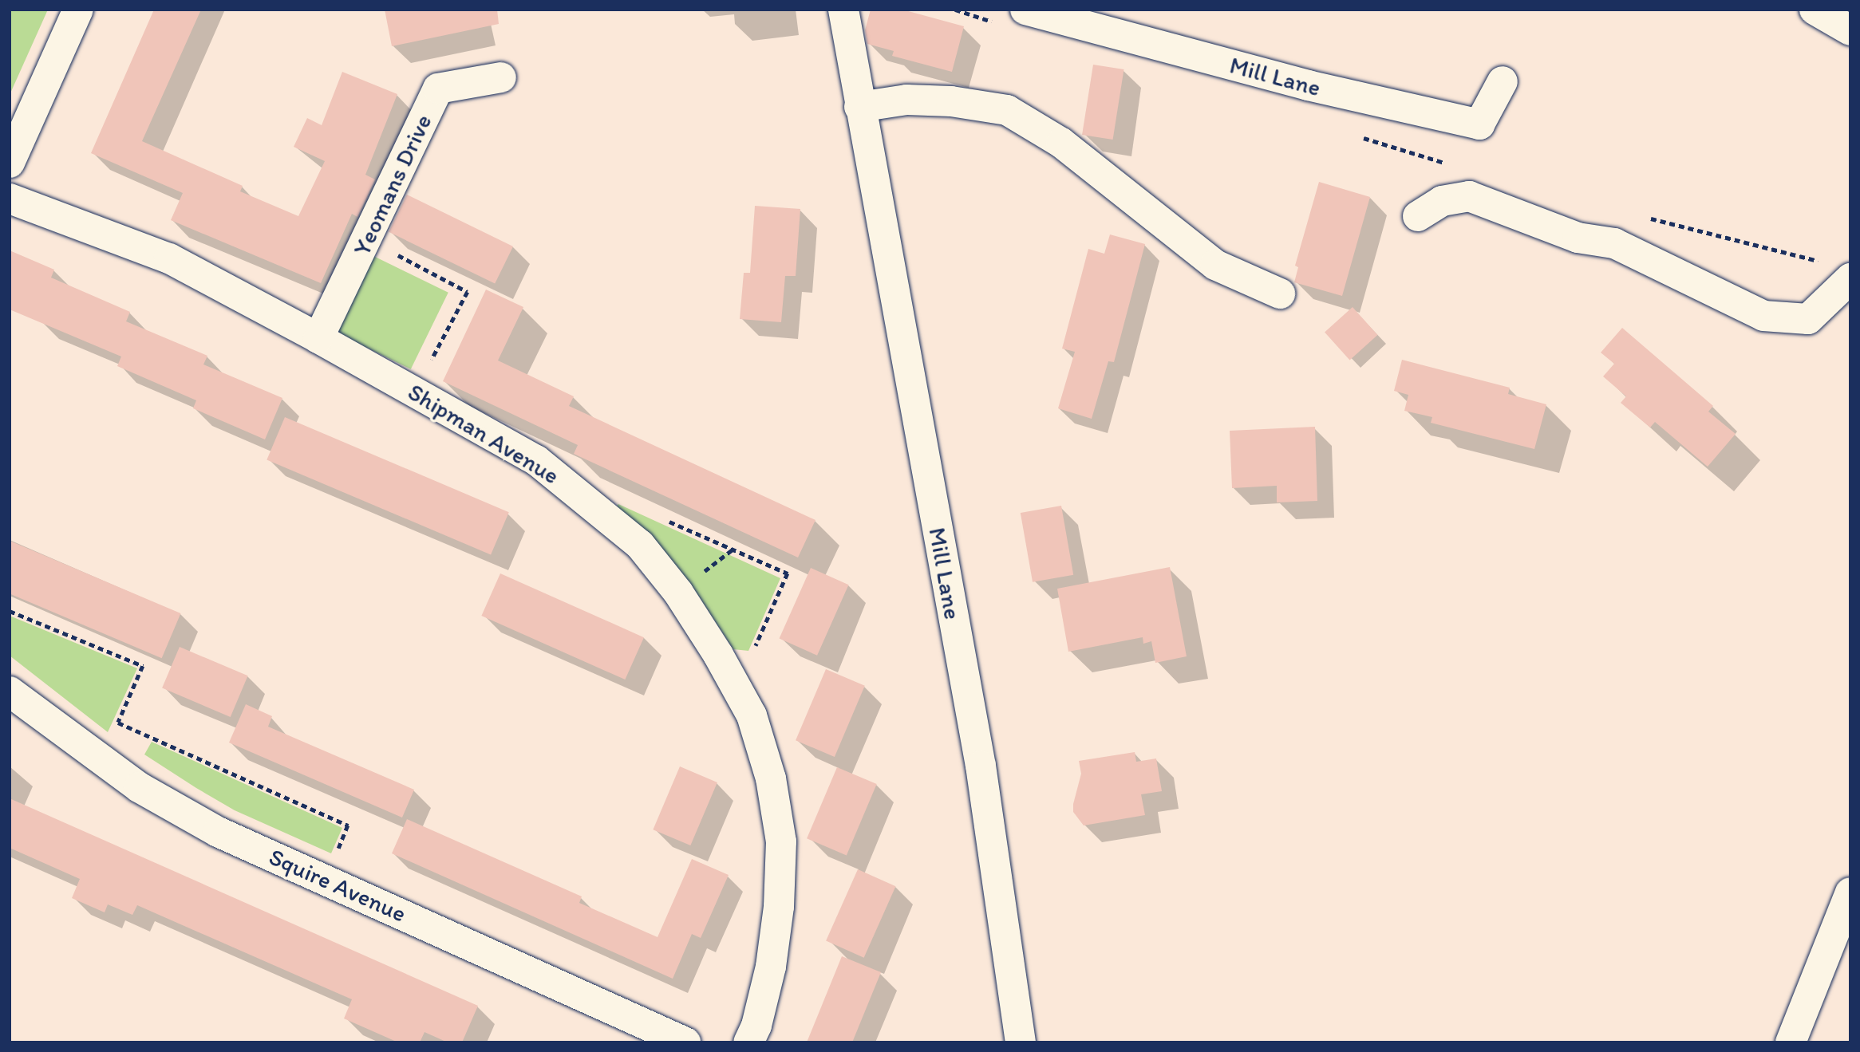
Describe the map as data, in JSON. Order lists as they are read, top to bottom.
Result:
{
  "streets": {
    "street": [
      "Mill Lane",
      "Yeomans Drive",
      "Shipman Avenue",
      "Squire Avenue"
    ]
  },
  "crossings": [
    ["Yeomans Drive", "Shipman Avenue"]
  ]
}
